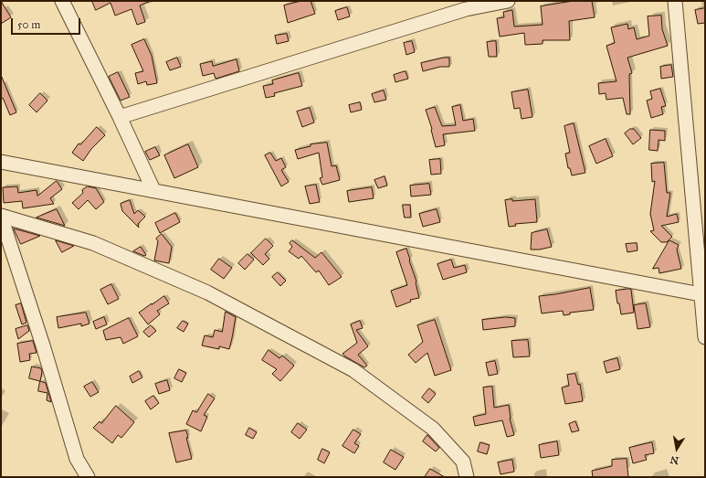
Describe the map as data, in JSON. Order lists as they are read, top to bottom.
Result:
{
  "scale_bar": "50 m",
  "north": "bottom"
}
